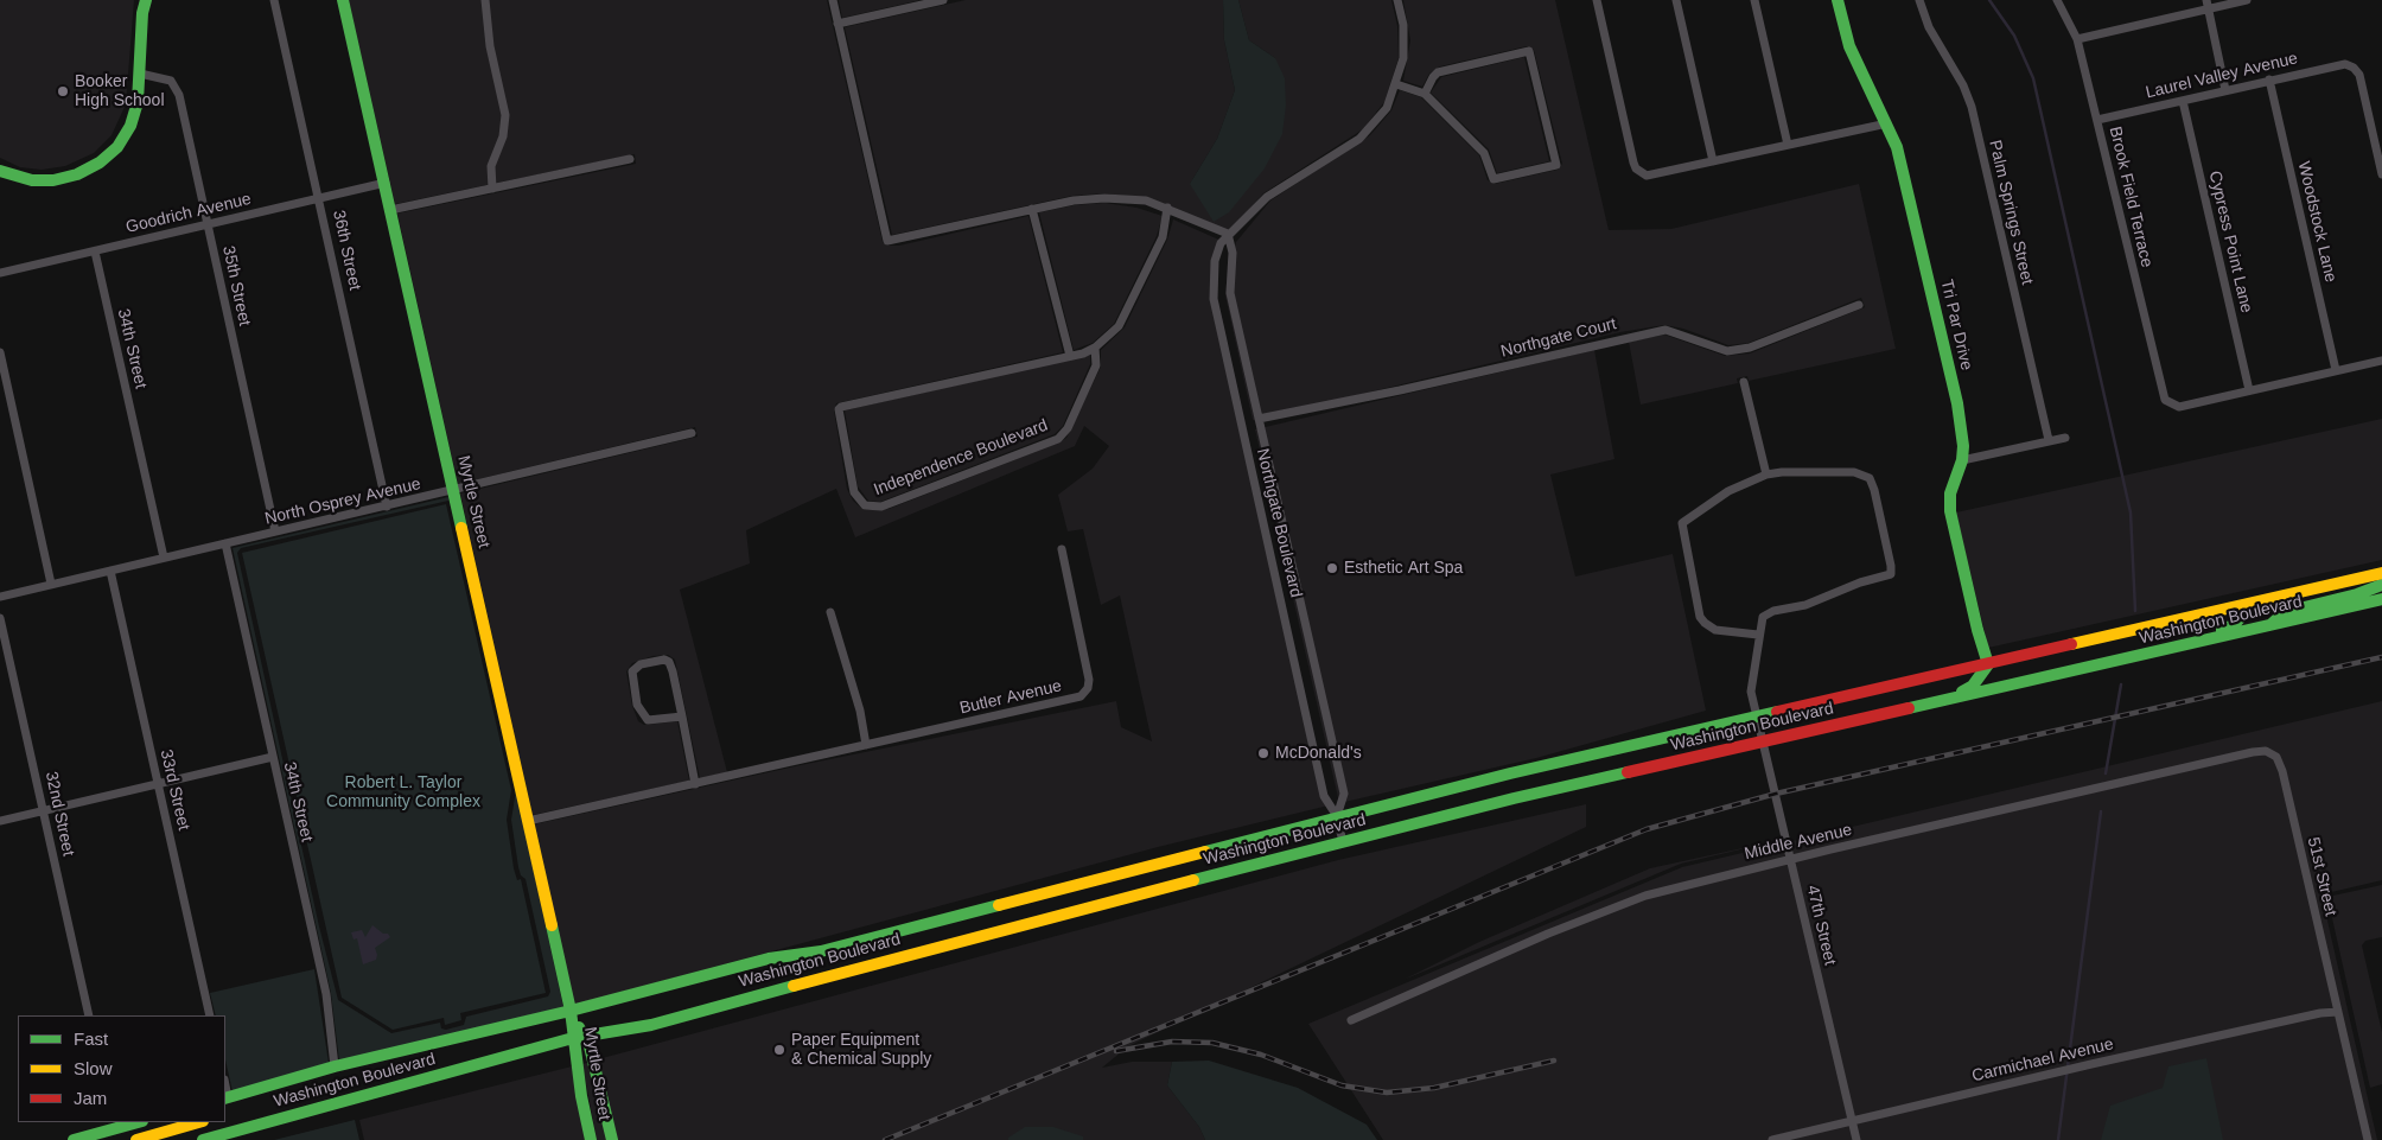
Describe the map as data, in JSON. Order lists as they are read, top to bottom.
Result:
{
  "streets": {
    "main road": ["Tri Par Drive", "Myrtle Street", "Washington Boulevard"],
    "street": [
      "Laurel Valley Avenue",
      "Brook Field Terrace",
      "Palm Springs Street",
      "Goodrich Avenue",
      "Woodstock Lane",
      "Cypress Point Lane",
      "36th Street",
      "35th Street",
      "Northgate Court",
      "34th Street",
      "Independence Boulevard",
      "North Osprey Avenue",
      "Northgate Boulevard",
      "Butler Avenue",
      "33rd Street",
      "32nd Street",
      "Middle Avenue",
      "51st Street",
      "47th Street",
      "Carmichael Avenue"
    ]
  },
  "crossings": [
    ["Laurel Valley Avenue", "Brook Field Terrace"],
    ["Laurel Valley Avenue", "Woodstock Lane"],
    ["Laurel Valley Avenue", "Cypress Point Lane"],
    ["Brook Field Terrace", "Cypress Point Lane"],
    ["Goodrich Avenue", "36th Street"],
    ["Goodrich Avenue", "35th Street"],
    ["Goodrich Avenue", "34th Street"],
    ["Goodrich Avenue", "Myrtle Street"],
    ["36th Street", "North Osprey Avenue"],
    ["35th Street", "North Osprey Avenue"],
    ["Tri Par Drive", "Washington Boulevard"],
    ["Northgate Court", "Northgate Boulevard"],
    ["34th Street", "North Osprey Avenue"],
    ["34th Street", "Washington Boulevard"],
    ["North Osprey Avenue", "Myrtle Street"],
    ["North Osprey Avenue", "33rd Street"],
    ["Myrtle Street", "Washington Boulevard"],
    ["Myrtle Street", "Butler Avenue"],
    ["Northgate Boulevard", "Washington Boulevard"],
    ["Washington Boulevard", "47th Street"],
    ["Middle Avenue", "51st Street"],
    ["Middle Avenue", "47th Street"],
    ["51st Street", "Carmichael Avenue"],
    ["47th Street", "Carmichael Avenue"]
  ],
  "parks": ["Robert L. Taylor Community Complex"],
  "places": [
    "Booker High School",
    "Esthetic Art Spa",
    "McDonald's",
    "Paper Equipment & Chemical Supply"
  ],
  "legend": ["Fast", "Slow", "Jam"]
}
